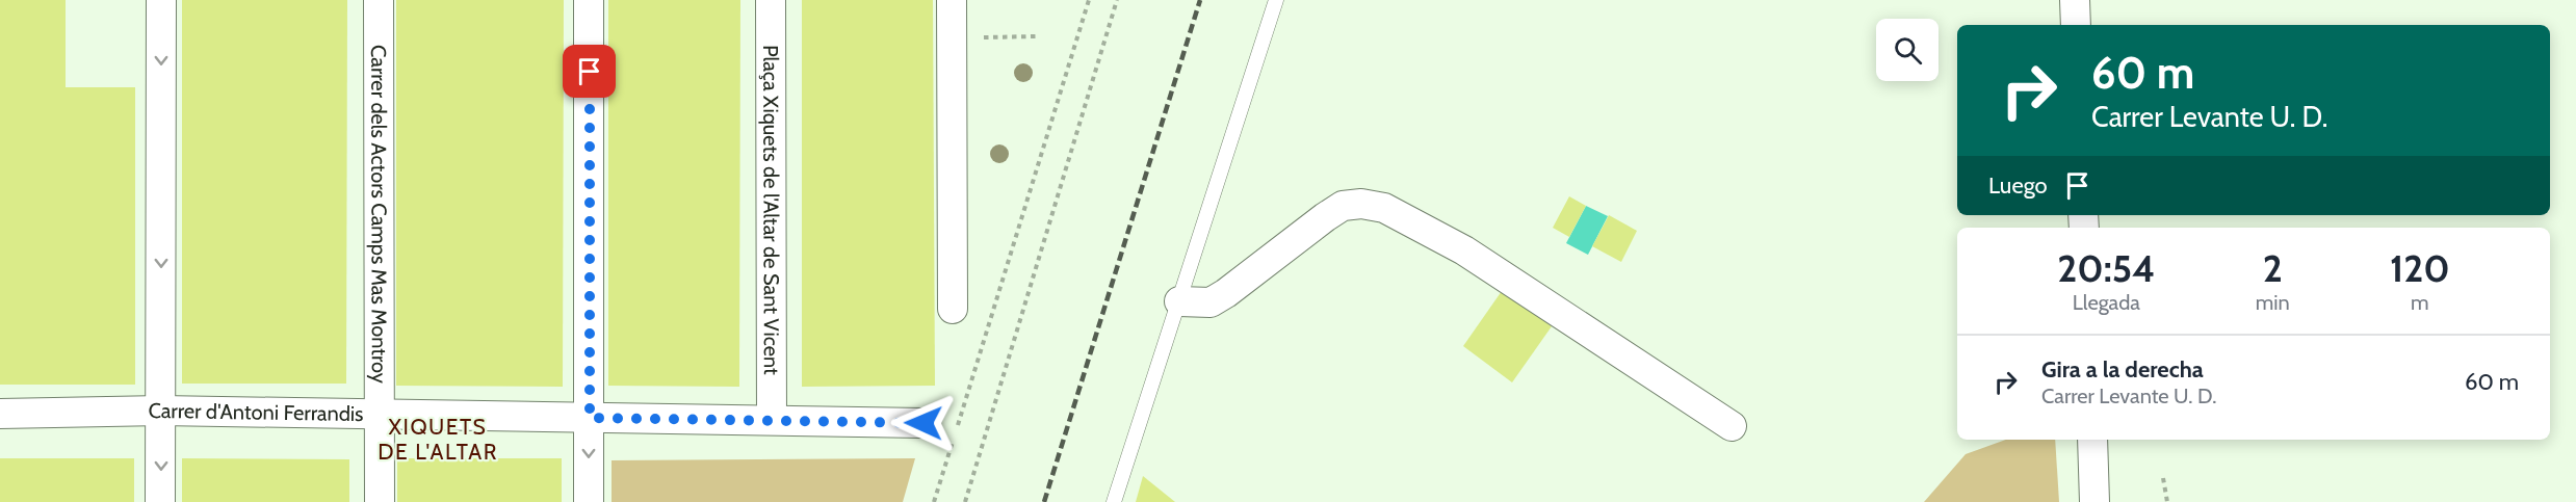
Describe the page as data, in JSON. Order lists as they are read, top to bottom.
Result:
{
  "streets": {
    "street": ["Plaça Xiquets de l'Altar de Sant Vicent", "Carrer dels Actors Camps Mas Montroy", "Carrer d'Antoni Ferrandis"]
  },
  "crossings": [
    ["Plaça Xiquets de l'Altar de Sant Vicent", "Carrer d'Antoni Ferrandis"],
    ["Carrer dels Actors Camps Mas Montroy", "Carrer d'Antoni Ferrandis"]
  ],
  "districts": ["XIQUETS DE L'ALTAR"],
  "page": {
    "turn": ["60 m", "Carrer Levante U. D."],
    "then": "Luego",
    "eta": [
      "20:54",
      "Llegada",
      "2",
      "min",
      "120",
      "m"
    ],
    "list": [
      {
        "name": "Gira a la derecha",
        "note": "Carrer Levante U. D.",
        "value": "60 m"
      }
    ]
  }
}
